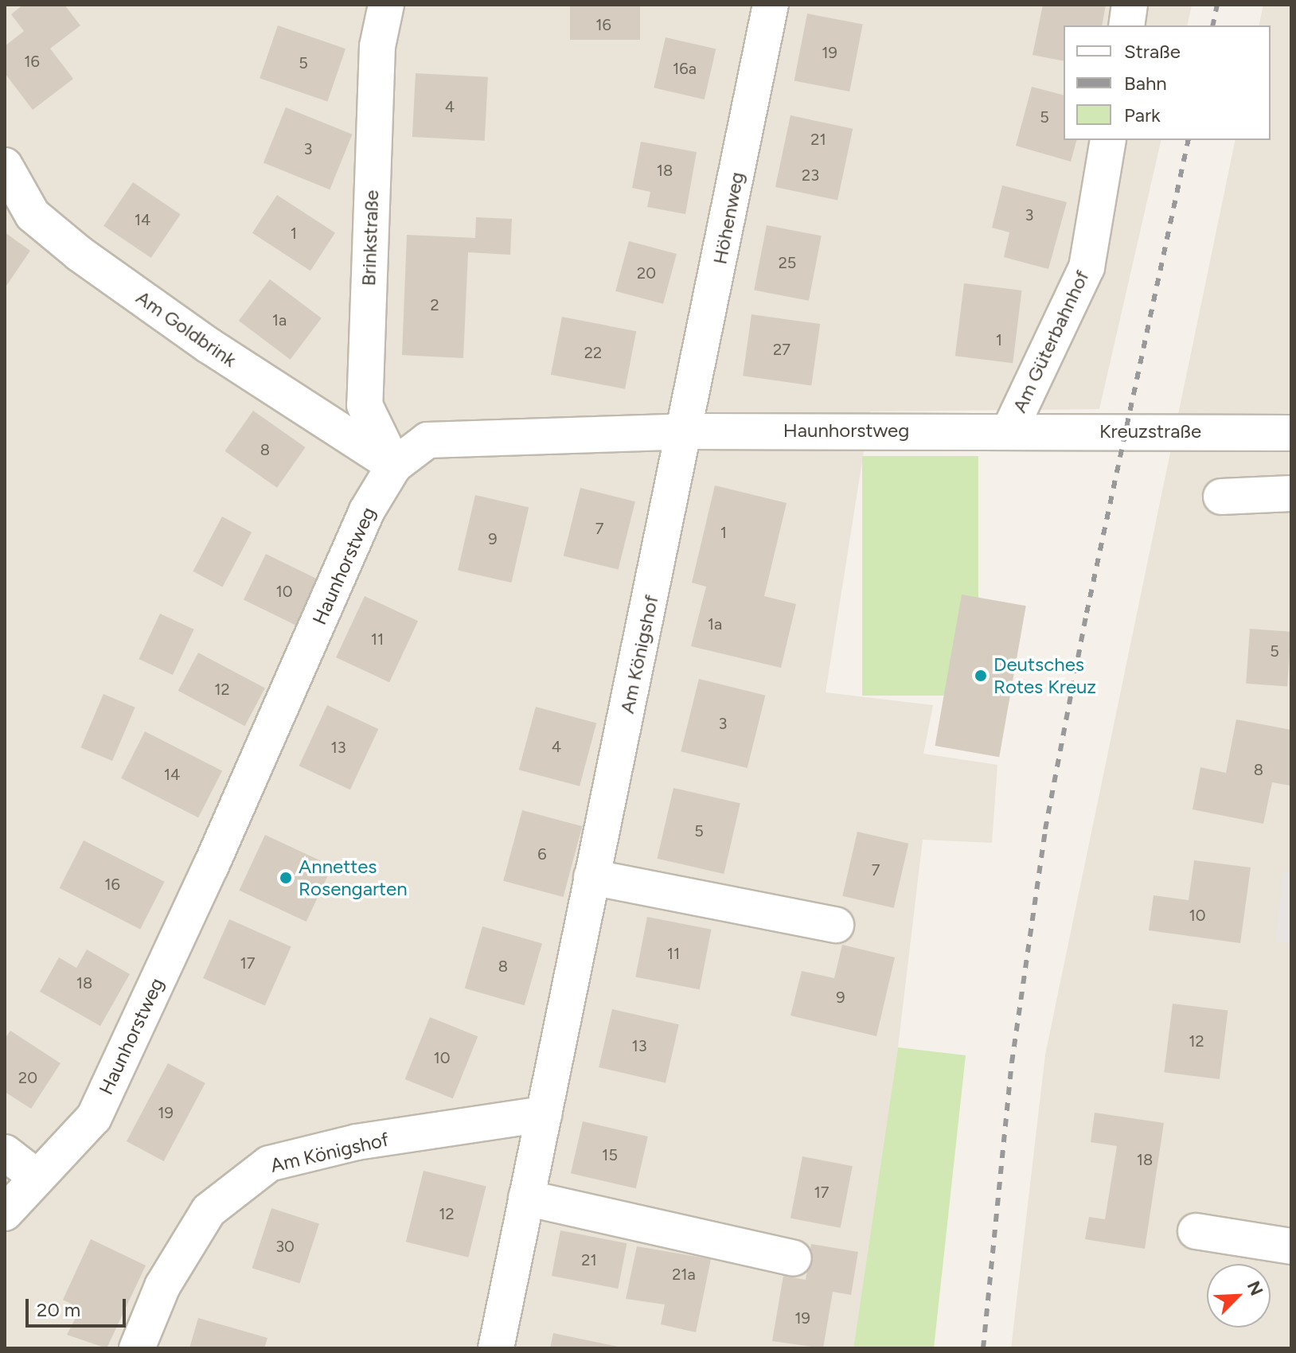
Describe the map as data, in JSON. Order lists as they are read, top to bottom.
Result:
{
  "streets": {
    "street": [
      "Höhenweg",
      "Brinkstraße",
      "Am Goldbrink",
      "Am Güterbahnhof",
      "Haunhorstweg",
      "Kreuzstraße",
      "Am Königshof"
    ]
  },
  "crossings": [
    ["Höhenweg", "Haunhorstweg"],
    ["Höhenweg", "Am Königshof"],
    ["Brinkstraße", "Am Goldbrink"],
    ["Brinkstraße", "Haunhorstweg"],
    ["Am Goldbrink", "Haunhorstweg"],
    ["Am Güterbahnhof", "Haunhorstweg"],
    ["Am Güterbahnhof", "Kreuzstraße"],
    ["Haunhorstweg", "Kreuzstraße"],
    ["Haunhorstweg", "Am Königshof"]
  ],
  "places": ["Deutsches Rotes Kreuz", "Annettes Rosengarten"],
  "house_numbers": [
    "16",
    "19",
    "16",
    "5",
    "16a",
    "4",
    "5",
    "21",
    "3",
    "18",
    "23",
    "3",
    "14",
    "1",
    "25",
    "20",
    "2",
    "1a",
    "1",
    "27",
    "22",
    "8",
    "7",
    "1",
    "9",
    "10",
    "1a",
    "11",
    "5",
    "12",
    "3",
    "4",
    "13",
    "8",
    "14",
    "5",
    "6",
    "7",
    "16",
    "10",
    "11",
    "17",
    "8",
    "18",
    "9",
    "12",
    "13",
    "10",
    "20",
    "19",
    "15",
    "18",
    "17",
    "12",
    "30",
    "21",
    "21a",
    "19"
  ],
  "legend": ["Straße", "Bahn", "Park"],
  "scale_bar": "20 m",
  "north": "top right"
}
